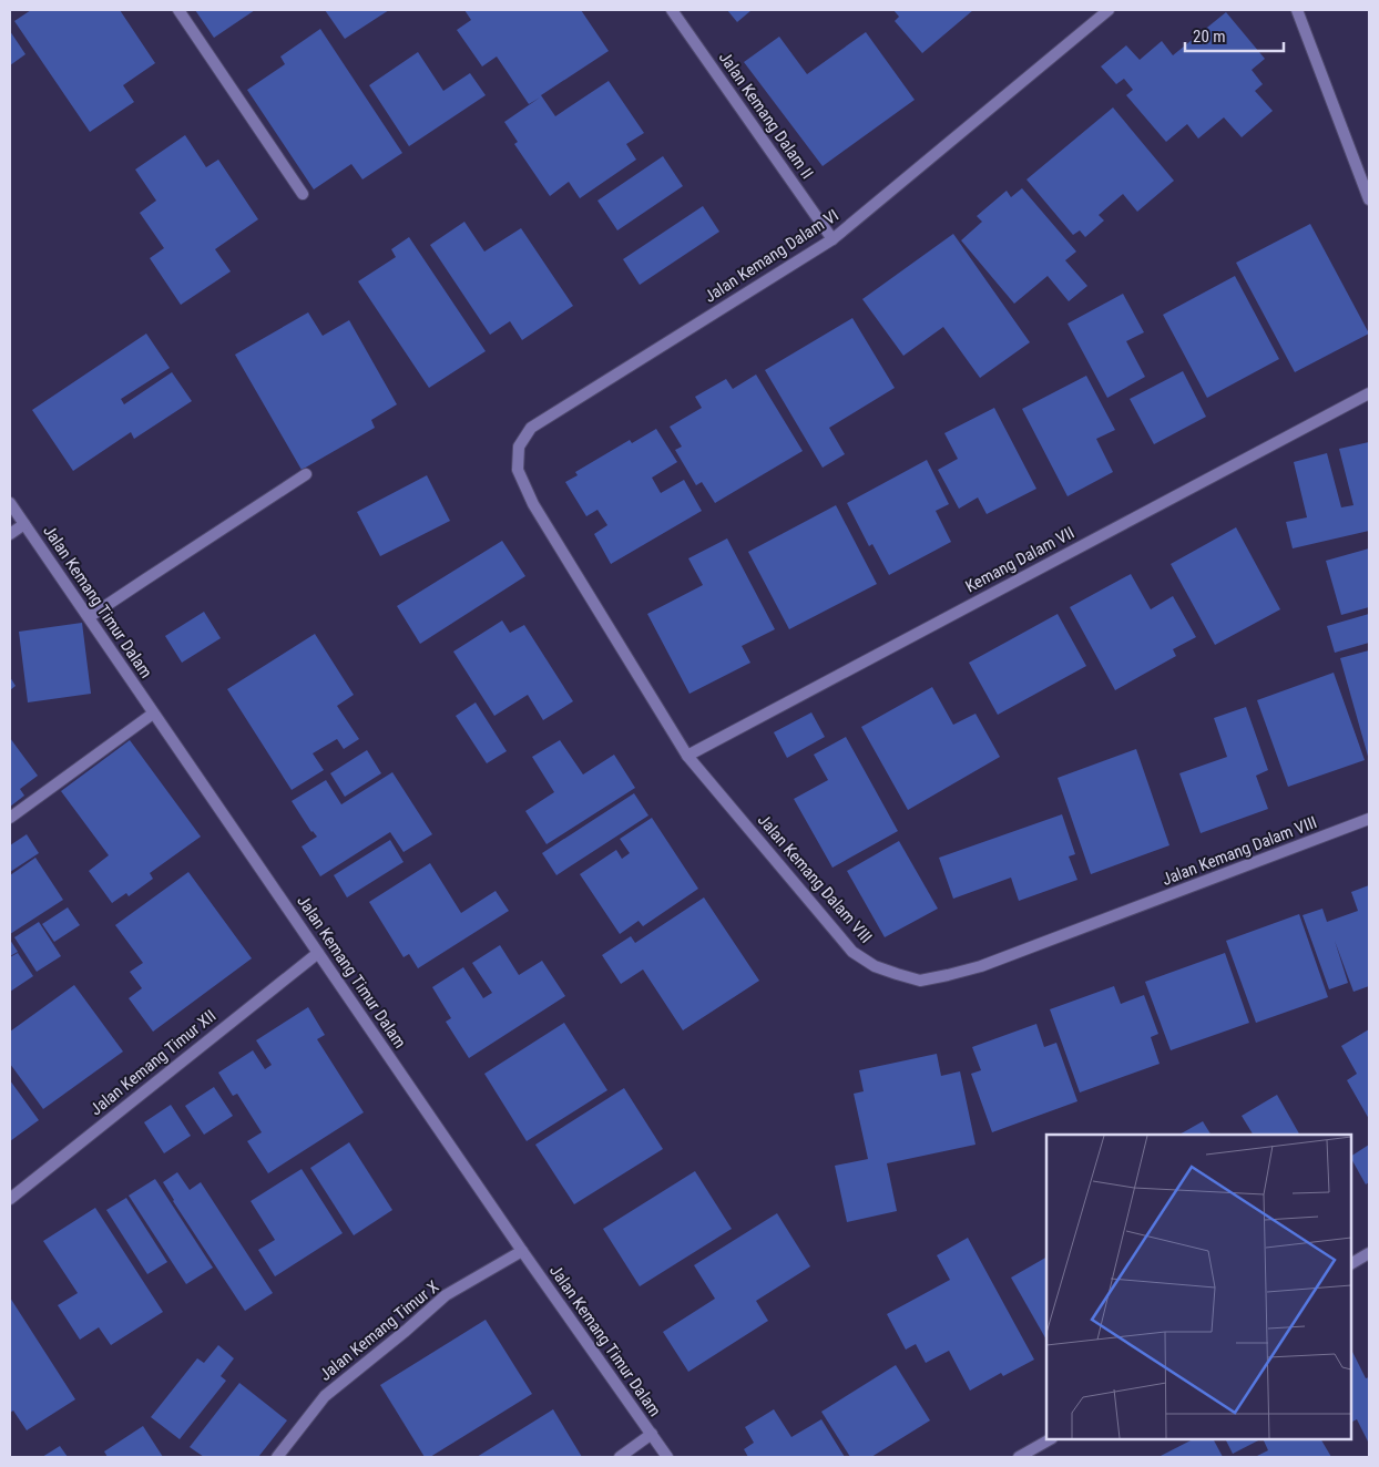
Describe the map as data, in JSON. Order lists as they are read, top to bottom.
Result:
{
  "streets": {
    "street": [
      "Jalan Kemang Dalam II",
      "Jalan Kemang Dalam VI",
      "Kemang Dalam VII",
      "Jalan Kemang Timur Dalam",
      "Jalan Kemang Dalam VIII",
      "Jalan Kemang Timur XII",
      "Jalan Kemang Timur X"
    ]
  },
  "crossings": [
    ["Jalan Kemang Dalam II", "Jalan Kemang Dalam VI"],
    ["Jalan Kemang Dalam VI", "Jalan Kemang Dalam VIII"],
    ["Kemang Dalam VII", "Jalan Kemang Dalam VIII"],
    ["Jalan Kemang Timur Dalam", "Jalan Kemang Timur XII"],
    ["Jalan Kemang Timur Dalam", "Jalan Kemang Timur X"]
  ],
  "scale_bar": "20 m"
}
